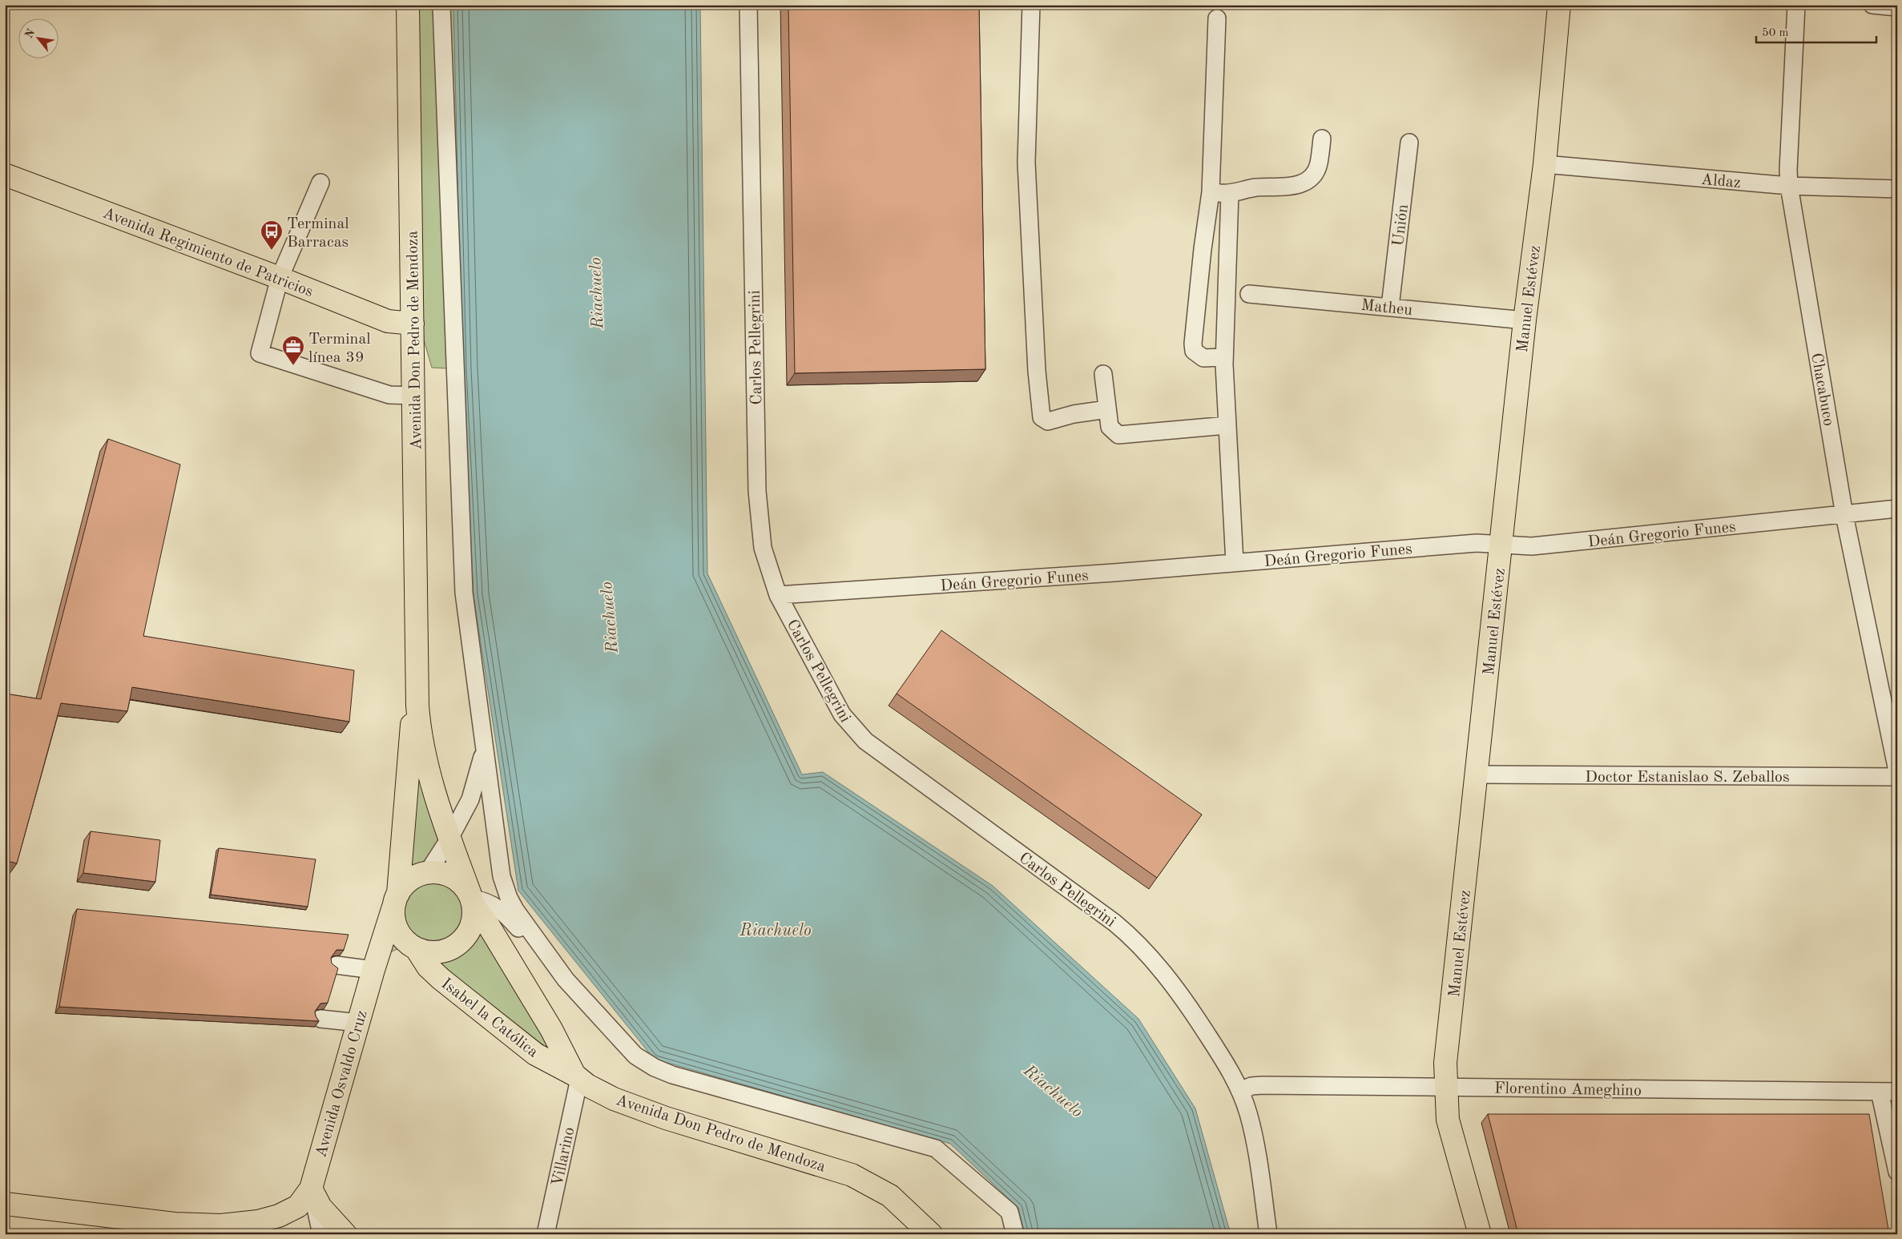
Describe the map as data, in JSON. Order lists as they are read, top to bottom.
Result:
{
  "streets": {
    "main road": [
      "Avenida Regimiento de Patricios",
      "Manuel Estévez",
      "Avenida Don Pedro de Mendoza",
      "Isabel la Católica",
      "Avenida Osvaldo Cruz"
    ],
    "street": [
      "Aldaz",
      "Unión",
      "Matheu",
      "Carlos Pellegrini",
      "Chacabuco",
      "Deán Gregorio Funes",
      "Doctor Estanislao S. Zeballos",
      "Florentino Ameghino",
      "Villarino"
    ]
  },
  "crossings": [
    ["Aldaz", "Manuel Estévez"],
    ["Aldaz", "Chacabuco"],
    ["Unión", "Matheu"],
    ["Avenida Regimiento de Patricios", "Avenida Don Pedro de Mendoza"],
    ["Manuel Estévez", "Matheu"],
    ["Manuel Estévez", "Deán Gregorio Funes"],
    ["Manuel Estévez", "Doctor Estanislao S. Zeballos"],
    ["Manuel Estévez", "Florentino Ameghino"],
    ["Avenida Don Pedro de Mendoza", "Isabel la Católica"],
    ["Avenida Don Pedro de Mendoza", "Avenida Osvaldo Cruz"],
    ["Avenida Don Pedro de Mendoza", "Villarino"],
    ["Carlos Pellegrini", "Deán Gregorio Funes"],
    ["Carlos Pellegrini", "Florentino Ameghino"],
    ["Chacabuco", "Deán Gregorio Funes"],
    ["Isabel la Católica", "Avenida Osvaldo Cruz"],
    ["Isabel la Católica", "Villarino"]
  ],
  "water": ["Riachuelo"],
  "places": {
    "bus stop": ["Terminal Barracas"],
    "office": ["Terminal línea 39"]
  },
  "scale_bar": "50 m",
  "north": "top left"
}
